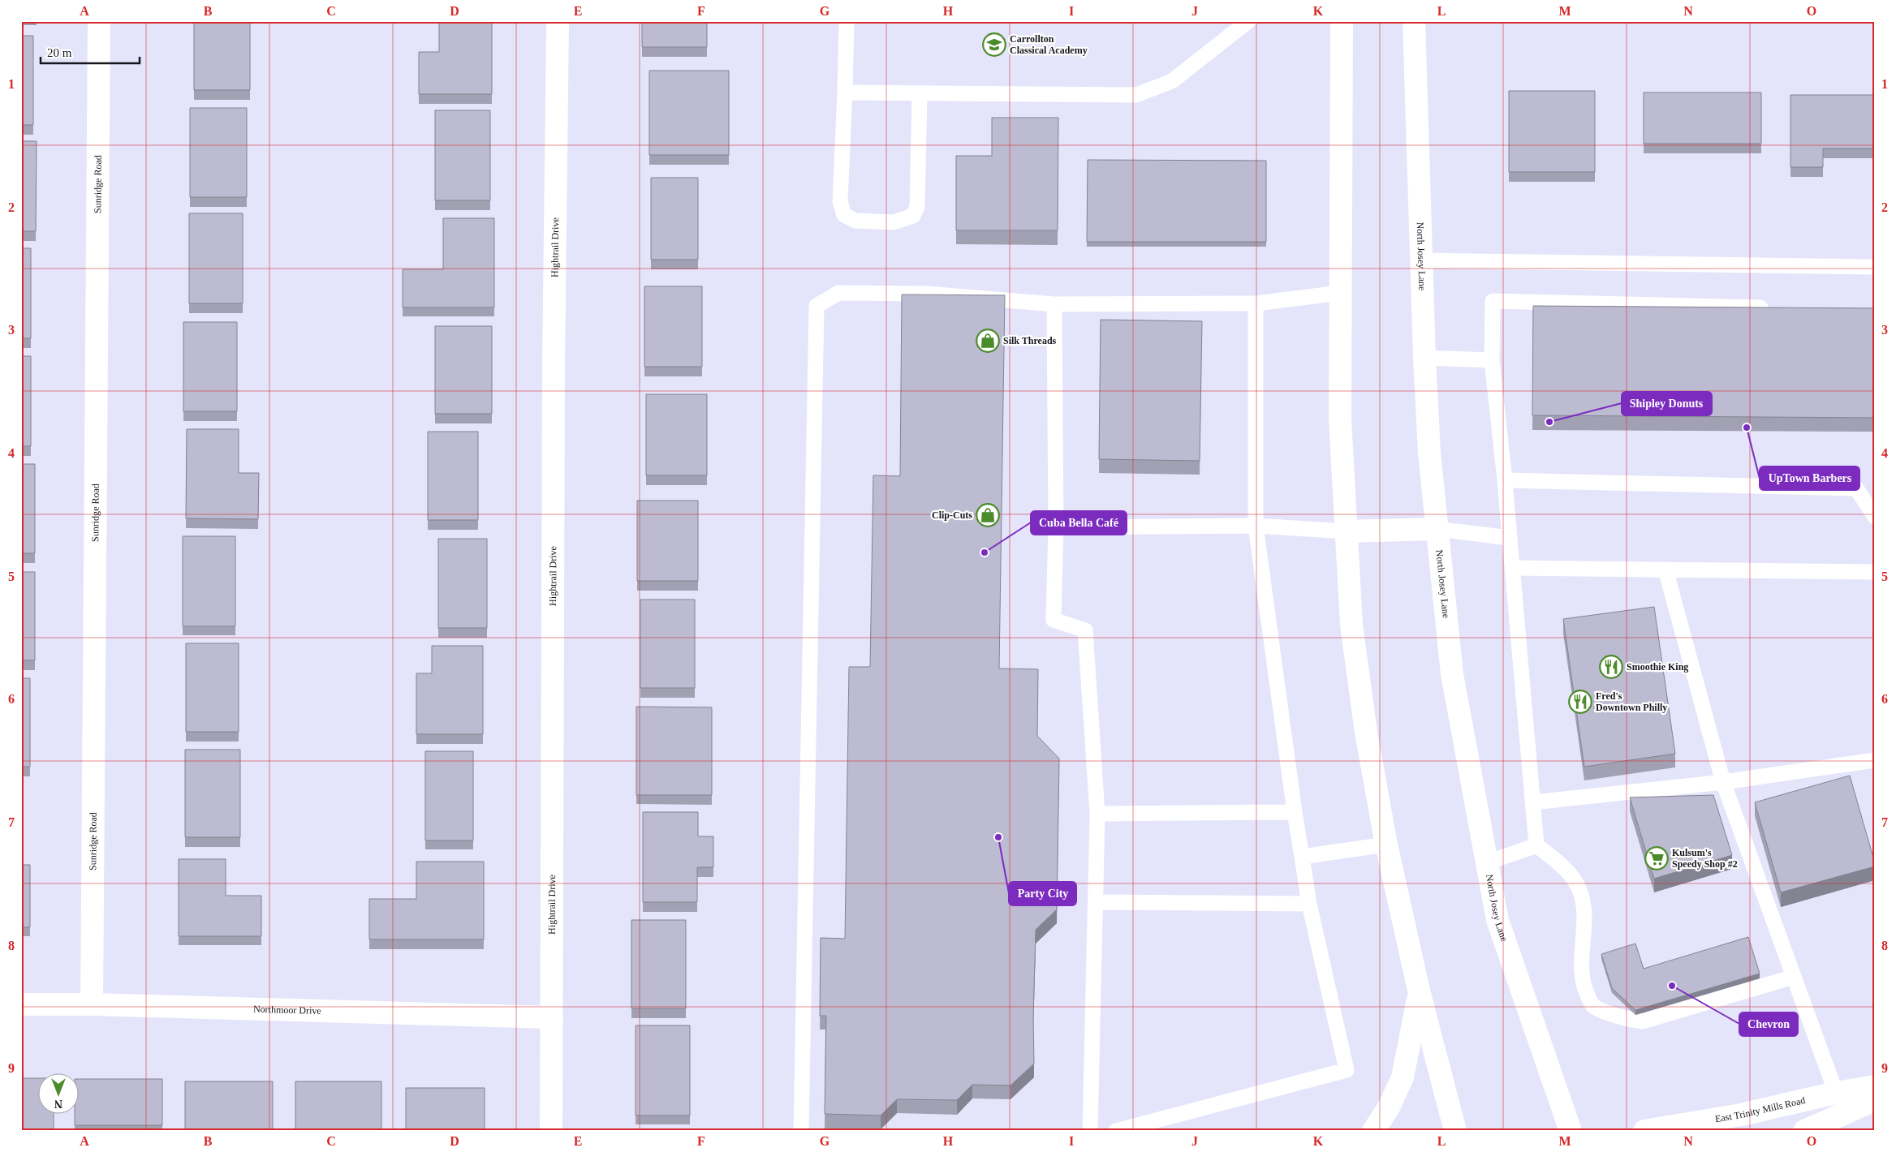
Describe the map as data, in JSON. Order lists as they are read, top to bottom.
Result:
{
  "streets": {
    "main road": [
      "Sunridge Road",
      "Hightrail Drive",
      "North Josey Lane",
      "Northmoor Drive",
      "East Trinity Mills Road"
    ]
  },
  "crossings": [
    ["Sunridge Road", "Northmoor Drive"],
    ["Hightrail Drive", "Northmoor Drive"]
  ],
  "places": {
    "school or university": ["Carrollton Classical Academy"],
    "shop": ["Silk Threads", "Clip-Cuts"],
    "other": [
      "Shipley Donuts",
      "UpTown Barbers",
      "Cuba Bella Café",
      "Party City",
      "Chevron"
    ],
    "restaurant": ["Smoothie King", "Fred's Downtown Philly"],
    "supermarket": ["Kulsum's Speedy Shop #2"]
  },
  "scale_bar": "20 m",
  "north": "bottom",
  "grid": {
    "columns": [
      "A",
      "B",
      "C",
      "D",
      "E",
      "F",
      "G",
      "H",
      "I",
      "J",
      "K",
      "L",
      "M",
      "N",
      "O"
    ],
    "rows": [
      "1",
      "2",
      "3",
      "4",
      "5",
      "6",
      "7",
      "8",
      "9"
    ]
  }
}
